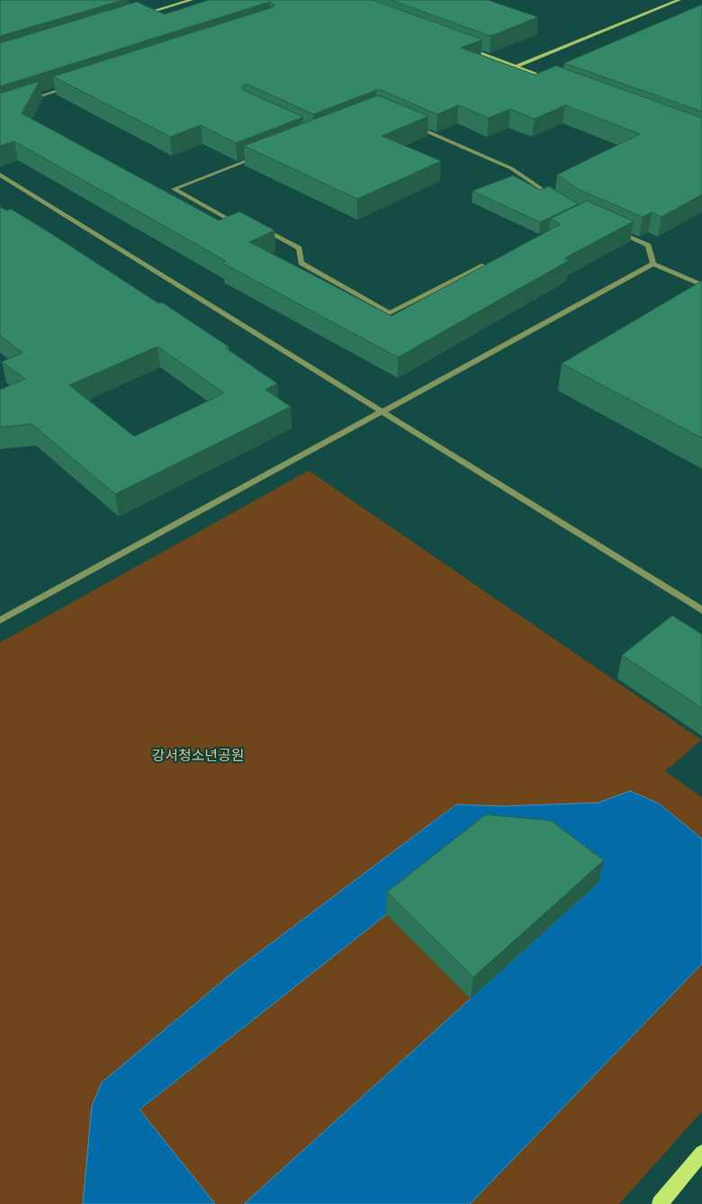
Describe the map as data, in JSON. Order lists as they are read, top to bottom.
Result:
{
  "parks": ["강서청소년공원"]
}
